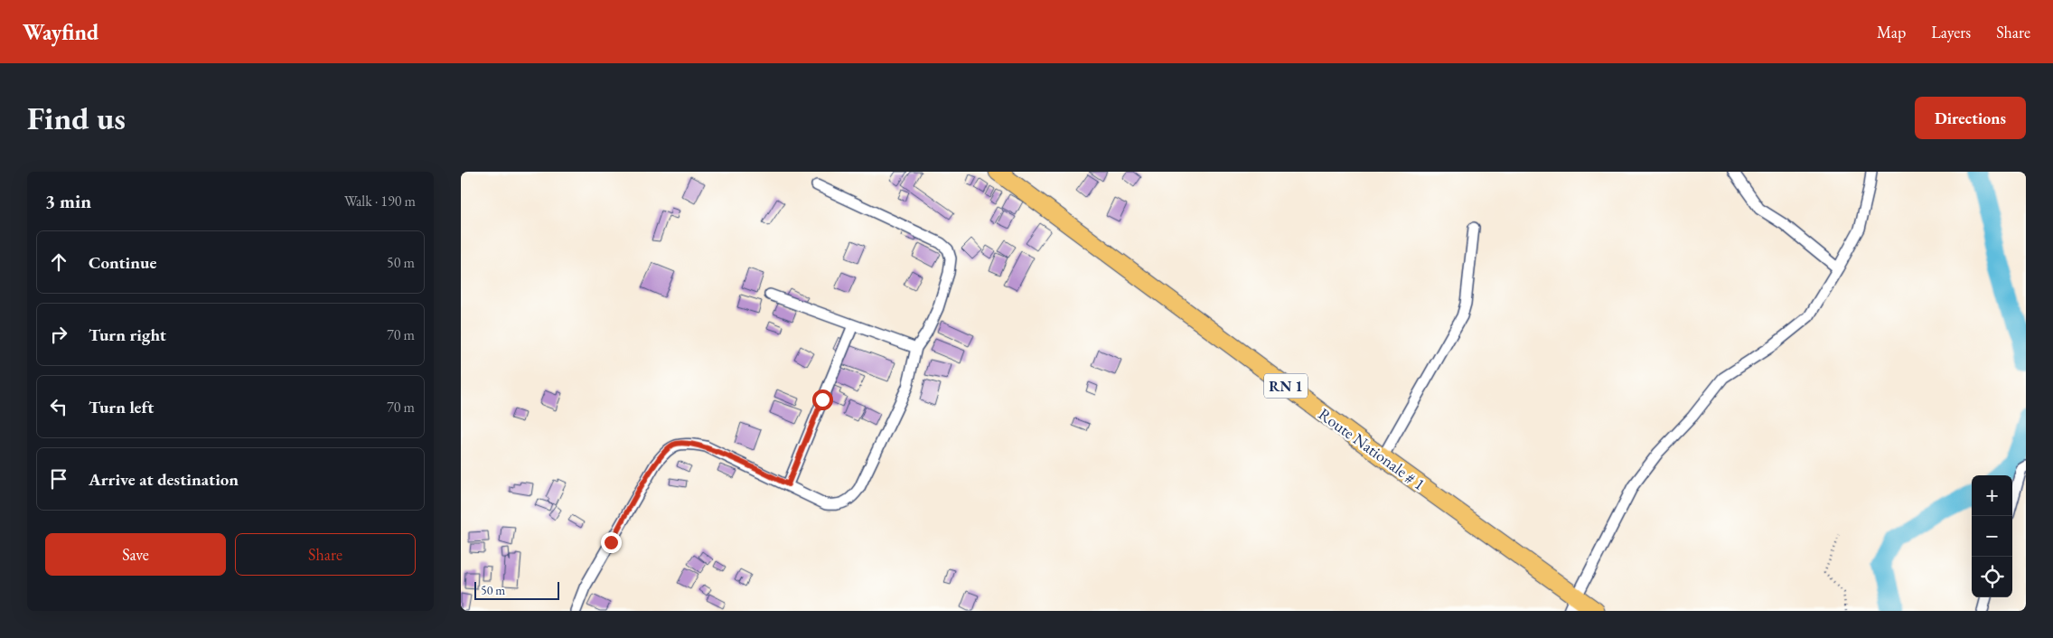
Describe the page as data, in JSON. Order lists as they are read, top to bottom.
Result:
{
  "streets": {
    "main road": ["RN 1", "Route Nationale # 1"]
  },
  "scale_bar": "50 m",
  "page": {
    "header": "Wayfind",
    "nav": ["Map", "Layers", "Share"],
    "buttons": [
      "Directions",
      ["Save", "Share"]
    ],
    "title": "Find us",
    "heading": ["3 min", "Walk · 190 m"],
    "list": [
      ["Continue", "50 m"],
      ["Turn right", "70 m"],
      ["Turn left", "70 m"],
      "Arrive at destination"
    ],
    "map_buttons": ["+", "−"],
    "scale": "50 m"
  }
}
